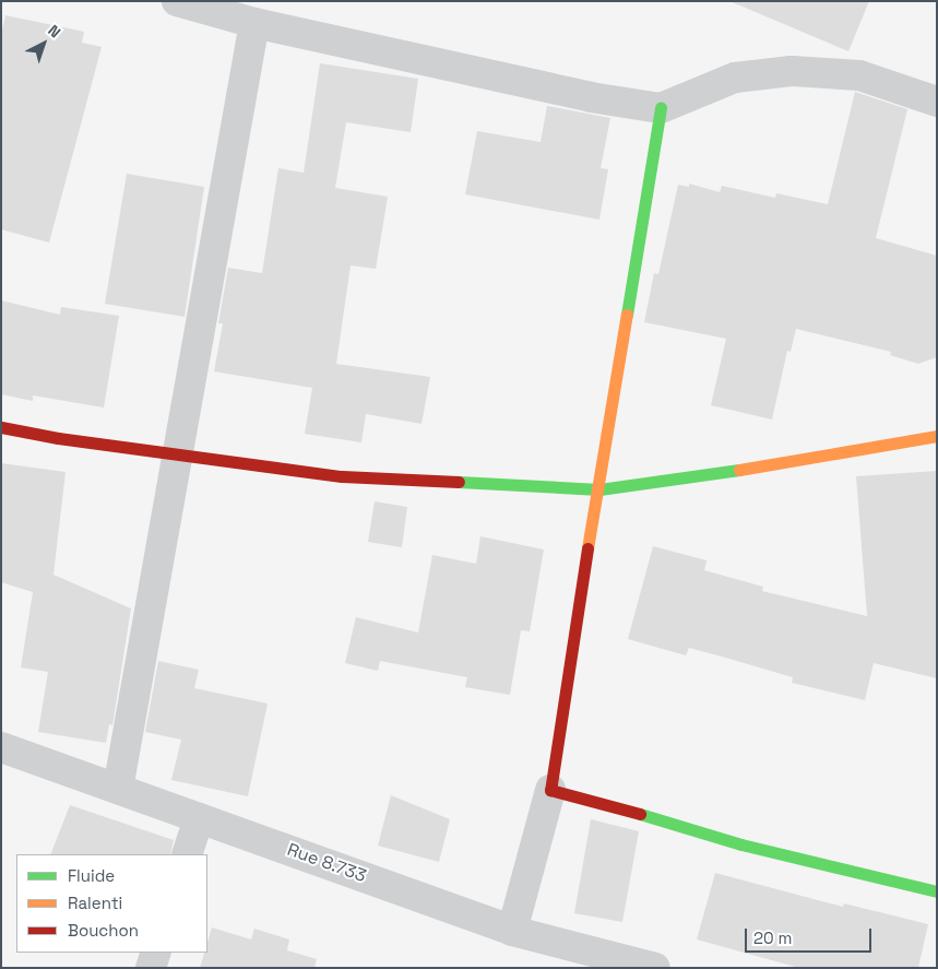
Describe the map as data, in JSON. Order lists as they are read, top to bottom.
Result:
{
  "streets": {
    "street": ["Rue 8.733"]
  },
  "legend": ["Fluide", "Ralenti", "Bouchon"],
  "scale_bar": "20 m",
  "north": "top right"
}
